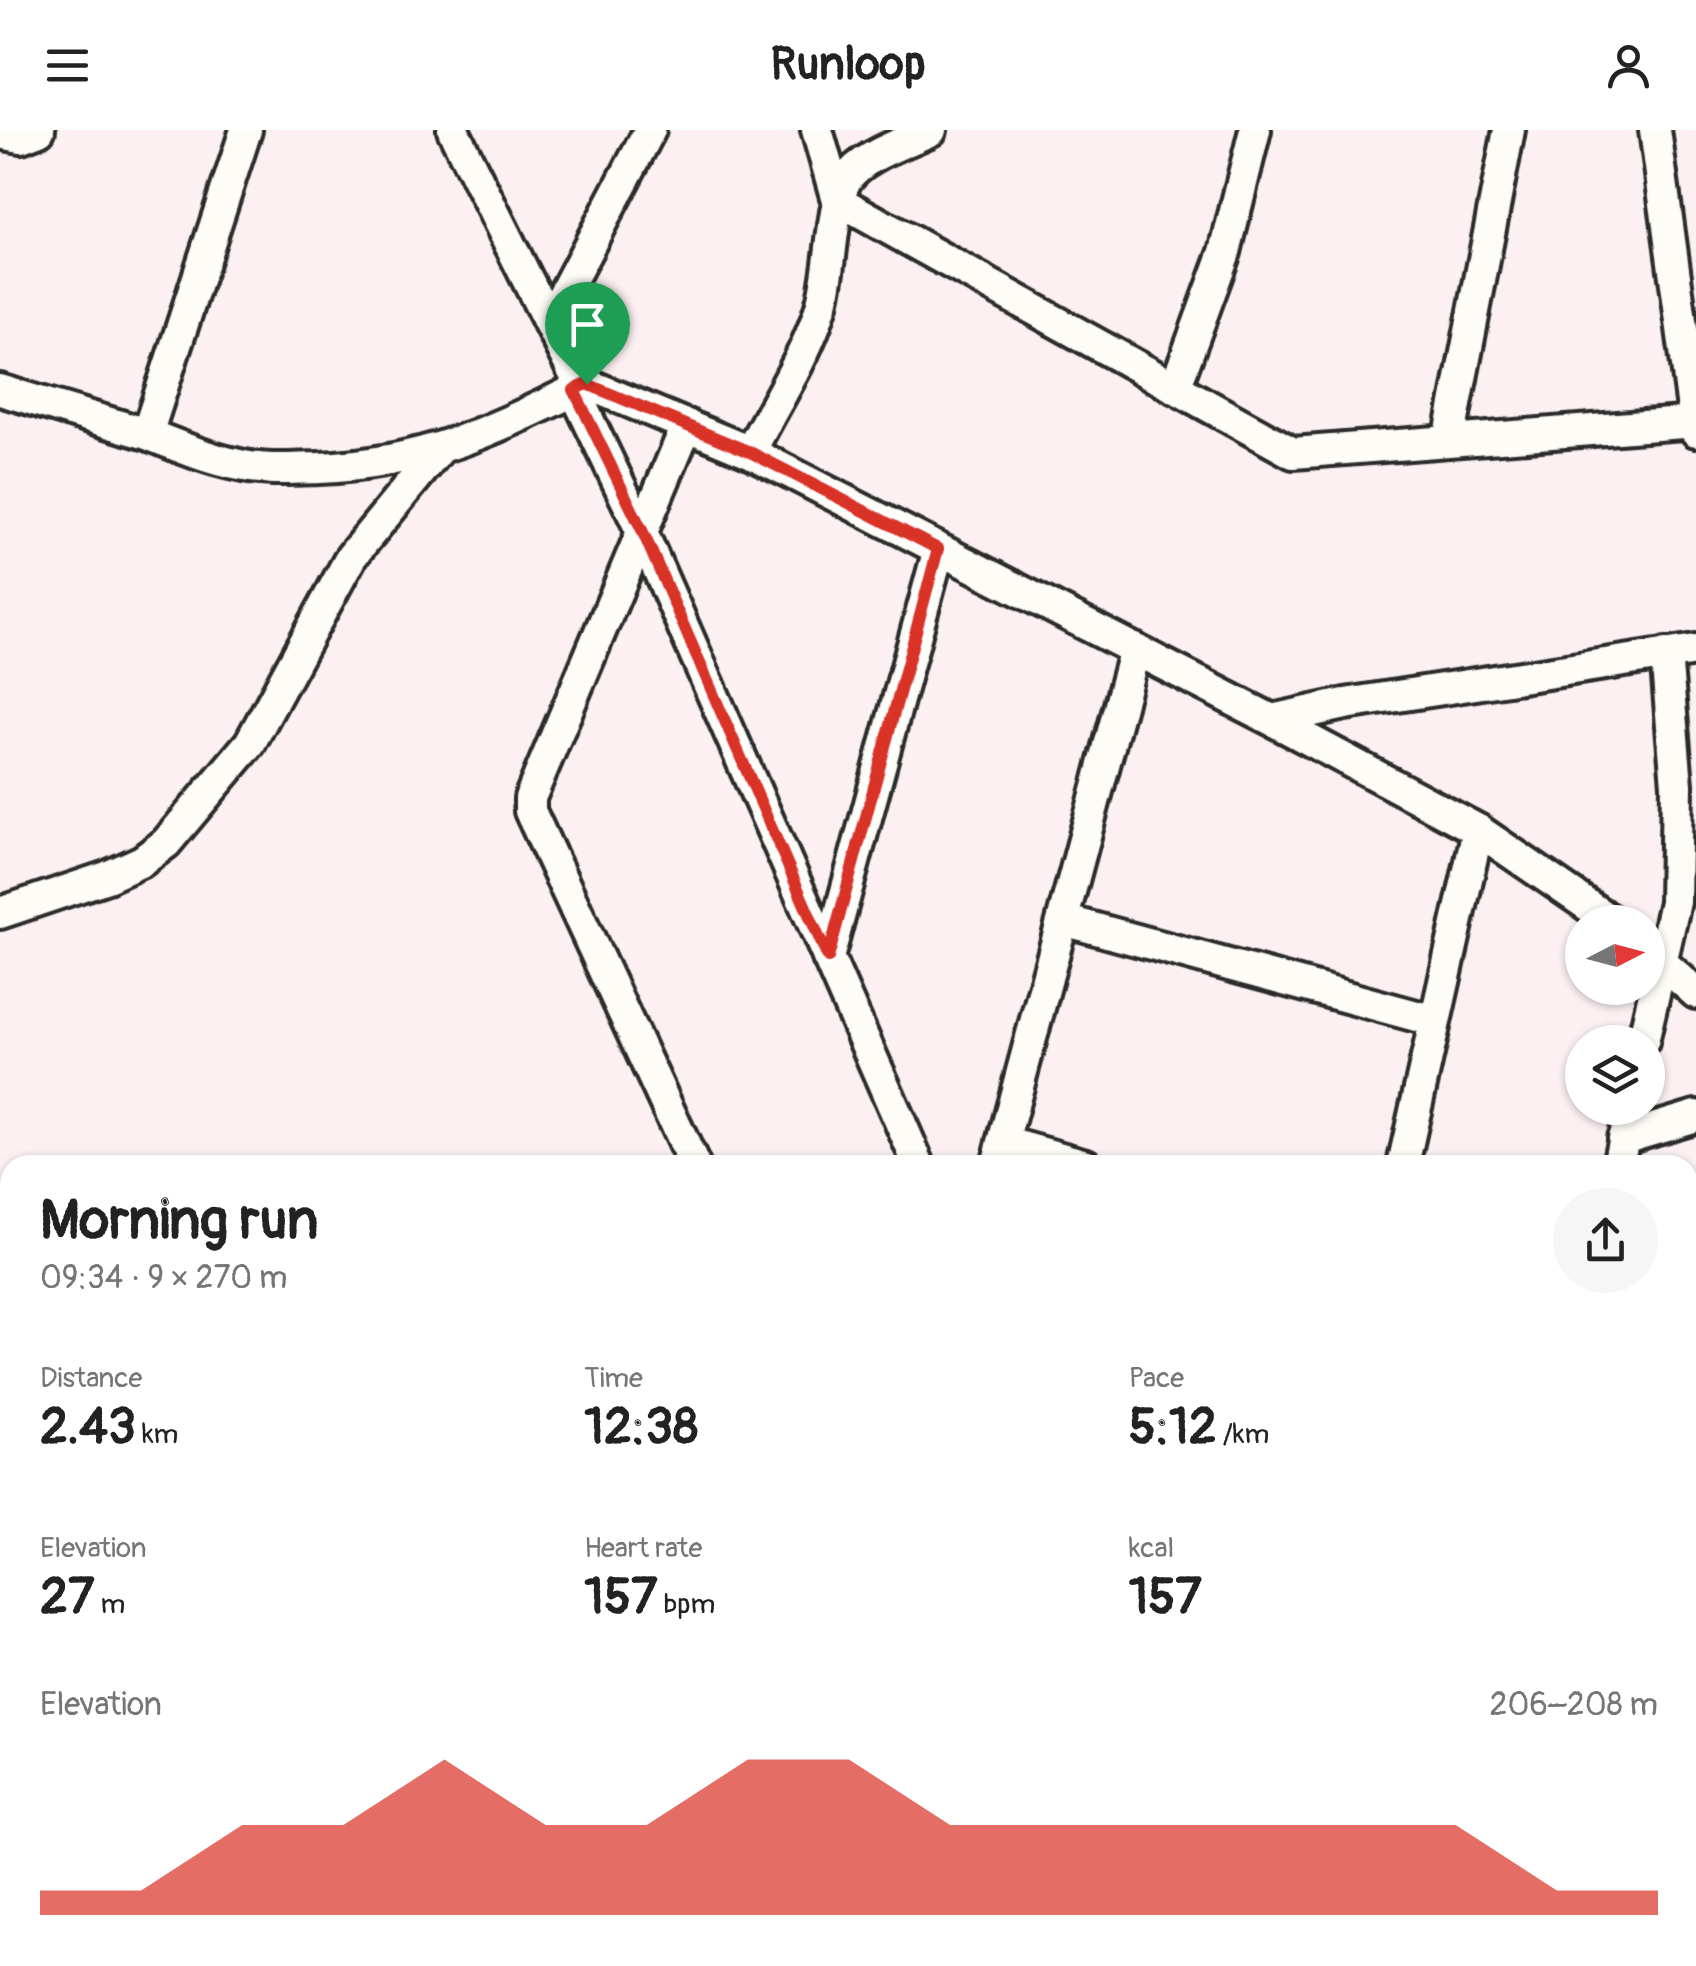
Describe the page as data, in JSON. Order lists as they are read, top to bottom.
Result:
{
  "north": "right",
  "page": {
    "header": "Runloop",
    "heading": ["Morning run", "09:34 · 9 × 270 m"],
    "stats": [
      ["Distance", "2.43 km"],
      ["Time", "12:38"],
      ["Pace", "5:12 /km"],
      ["Elevation", "27 m"],
      ["Heart rate", "157 bpm"],
      ["kcal", "157"]
    ],
    "chart": ["Elevation", "206–208 m"]
  }
}
